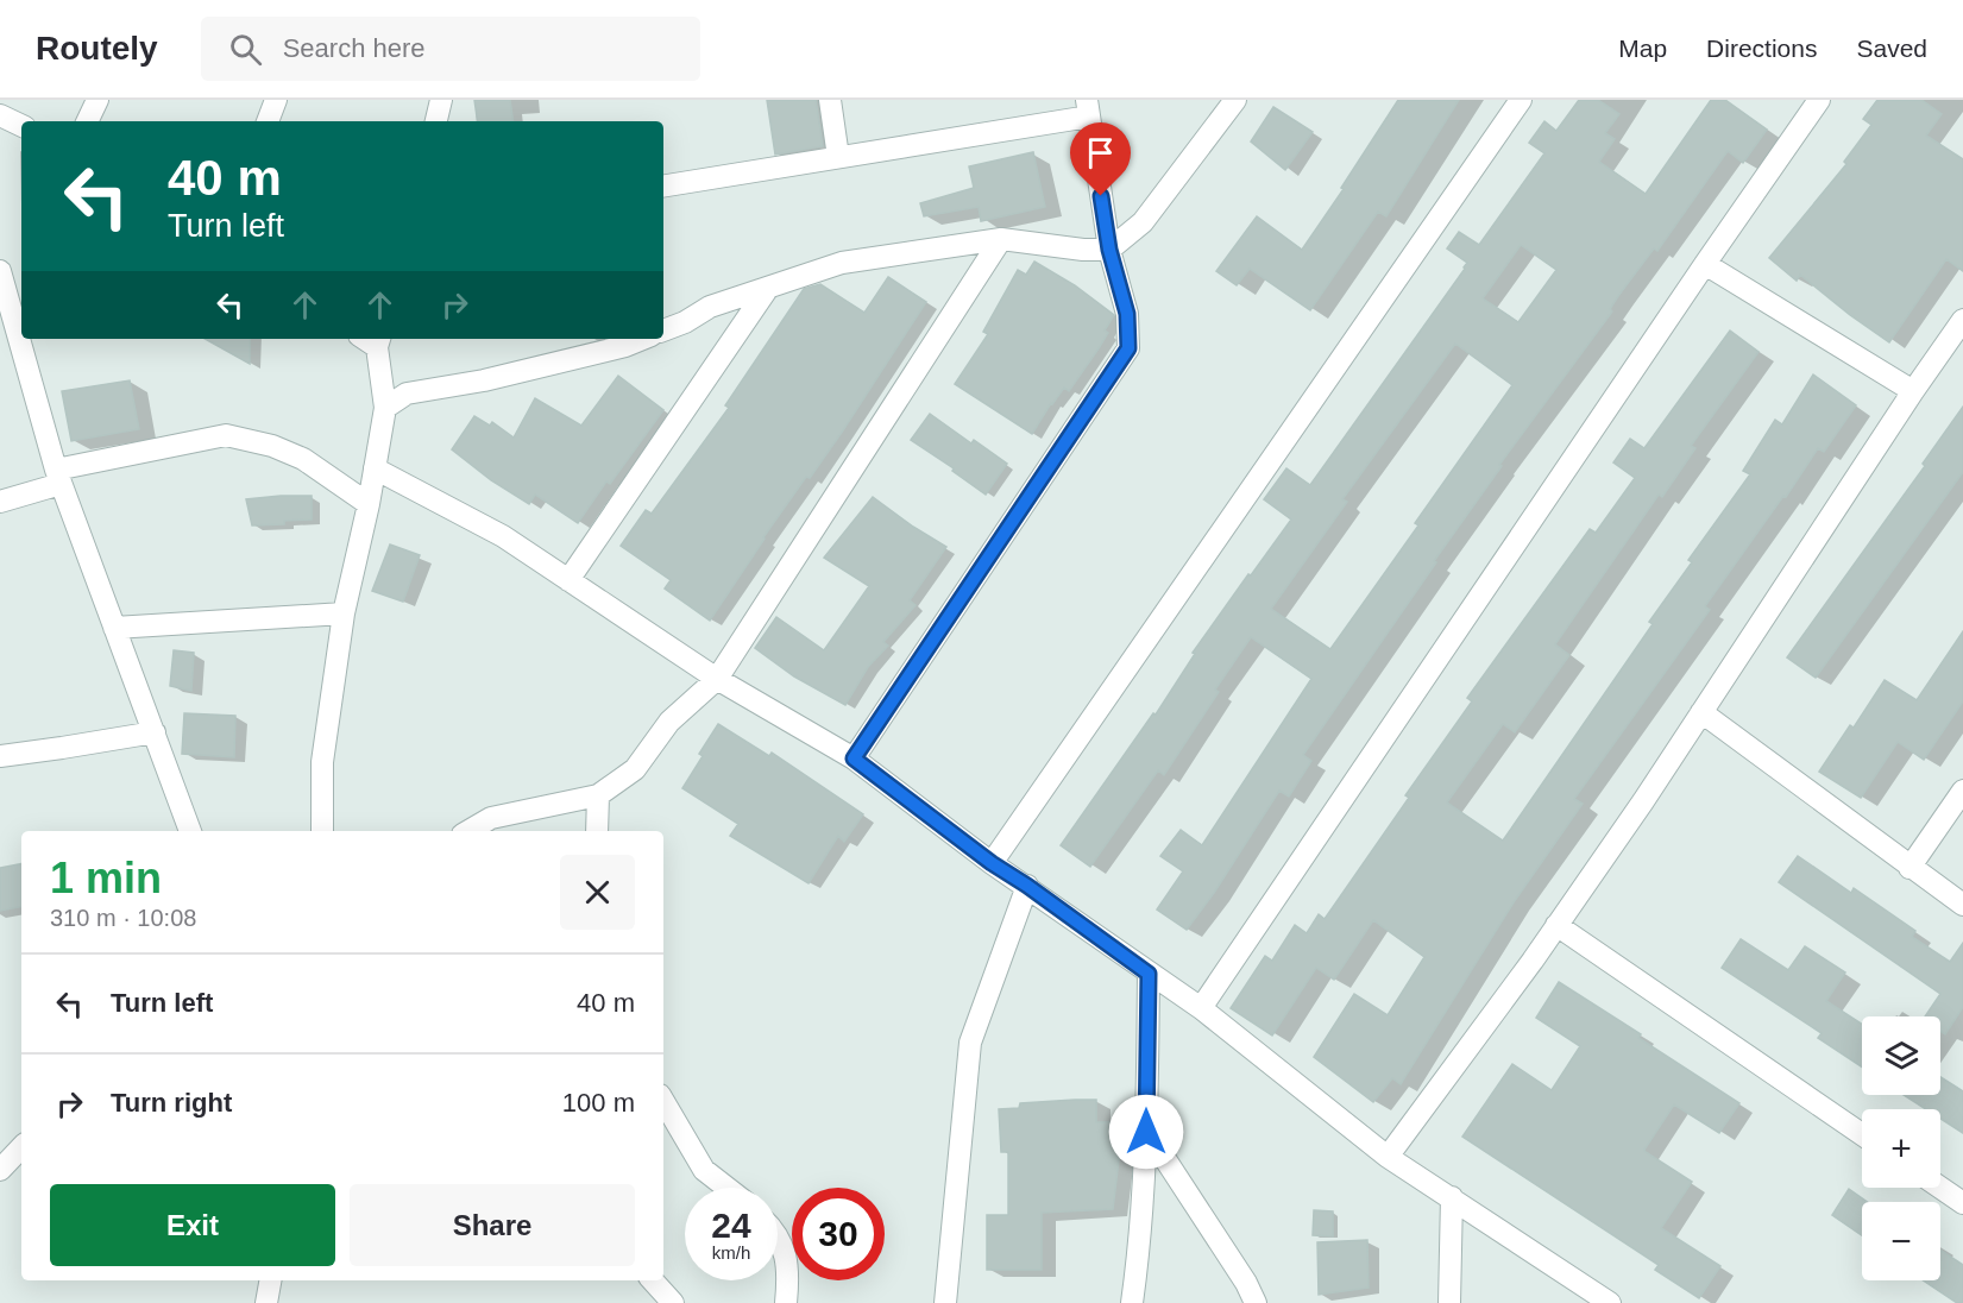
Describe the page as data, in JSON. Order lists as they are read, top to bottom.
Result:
{
  "page": {
    "header": "Routely",
    "search": "Search here",
    "nav": ["Map", "Directions", "Saved"],
    "turn": ["40 m", "Turn left"],
    "heading": ["1 min", "310 m · 10:08"],
    "list": [
      {
        "name": "Turn left",
        "value": "40 m"
      },
      {
        "name": "Turn right",
        "value": "100 m"
      }
    ],
    "map_buttons": ["+", "−"],
    "buttons": ["Exit", "Share"],
    "speed": "24 km/h",
    "limit": "30"
  }
}
